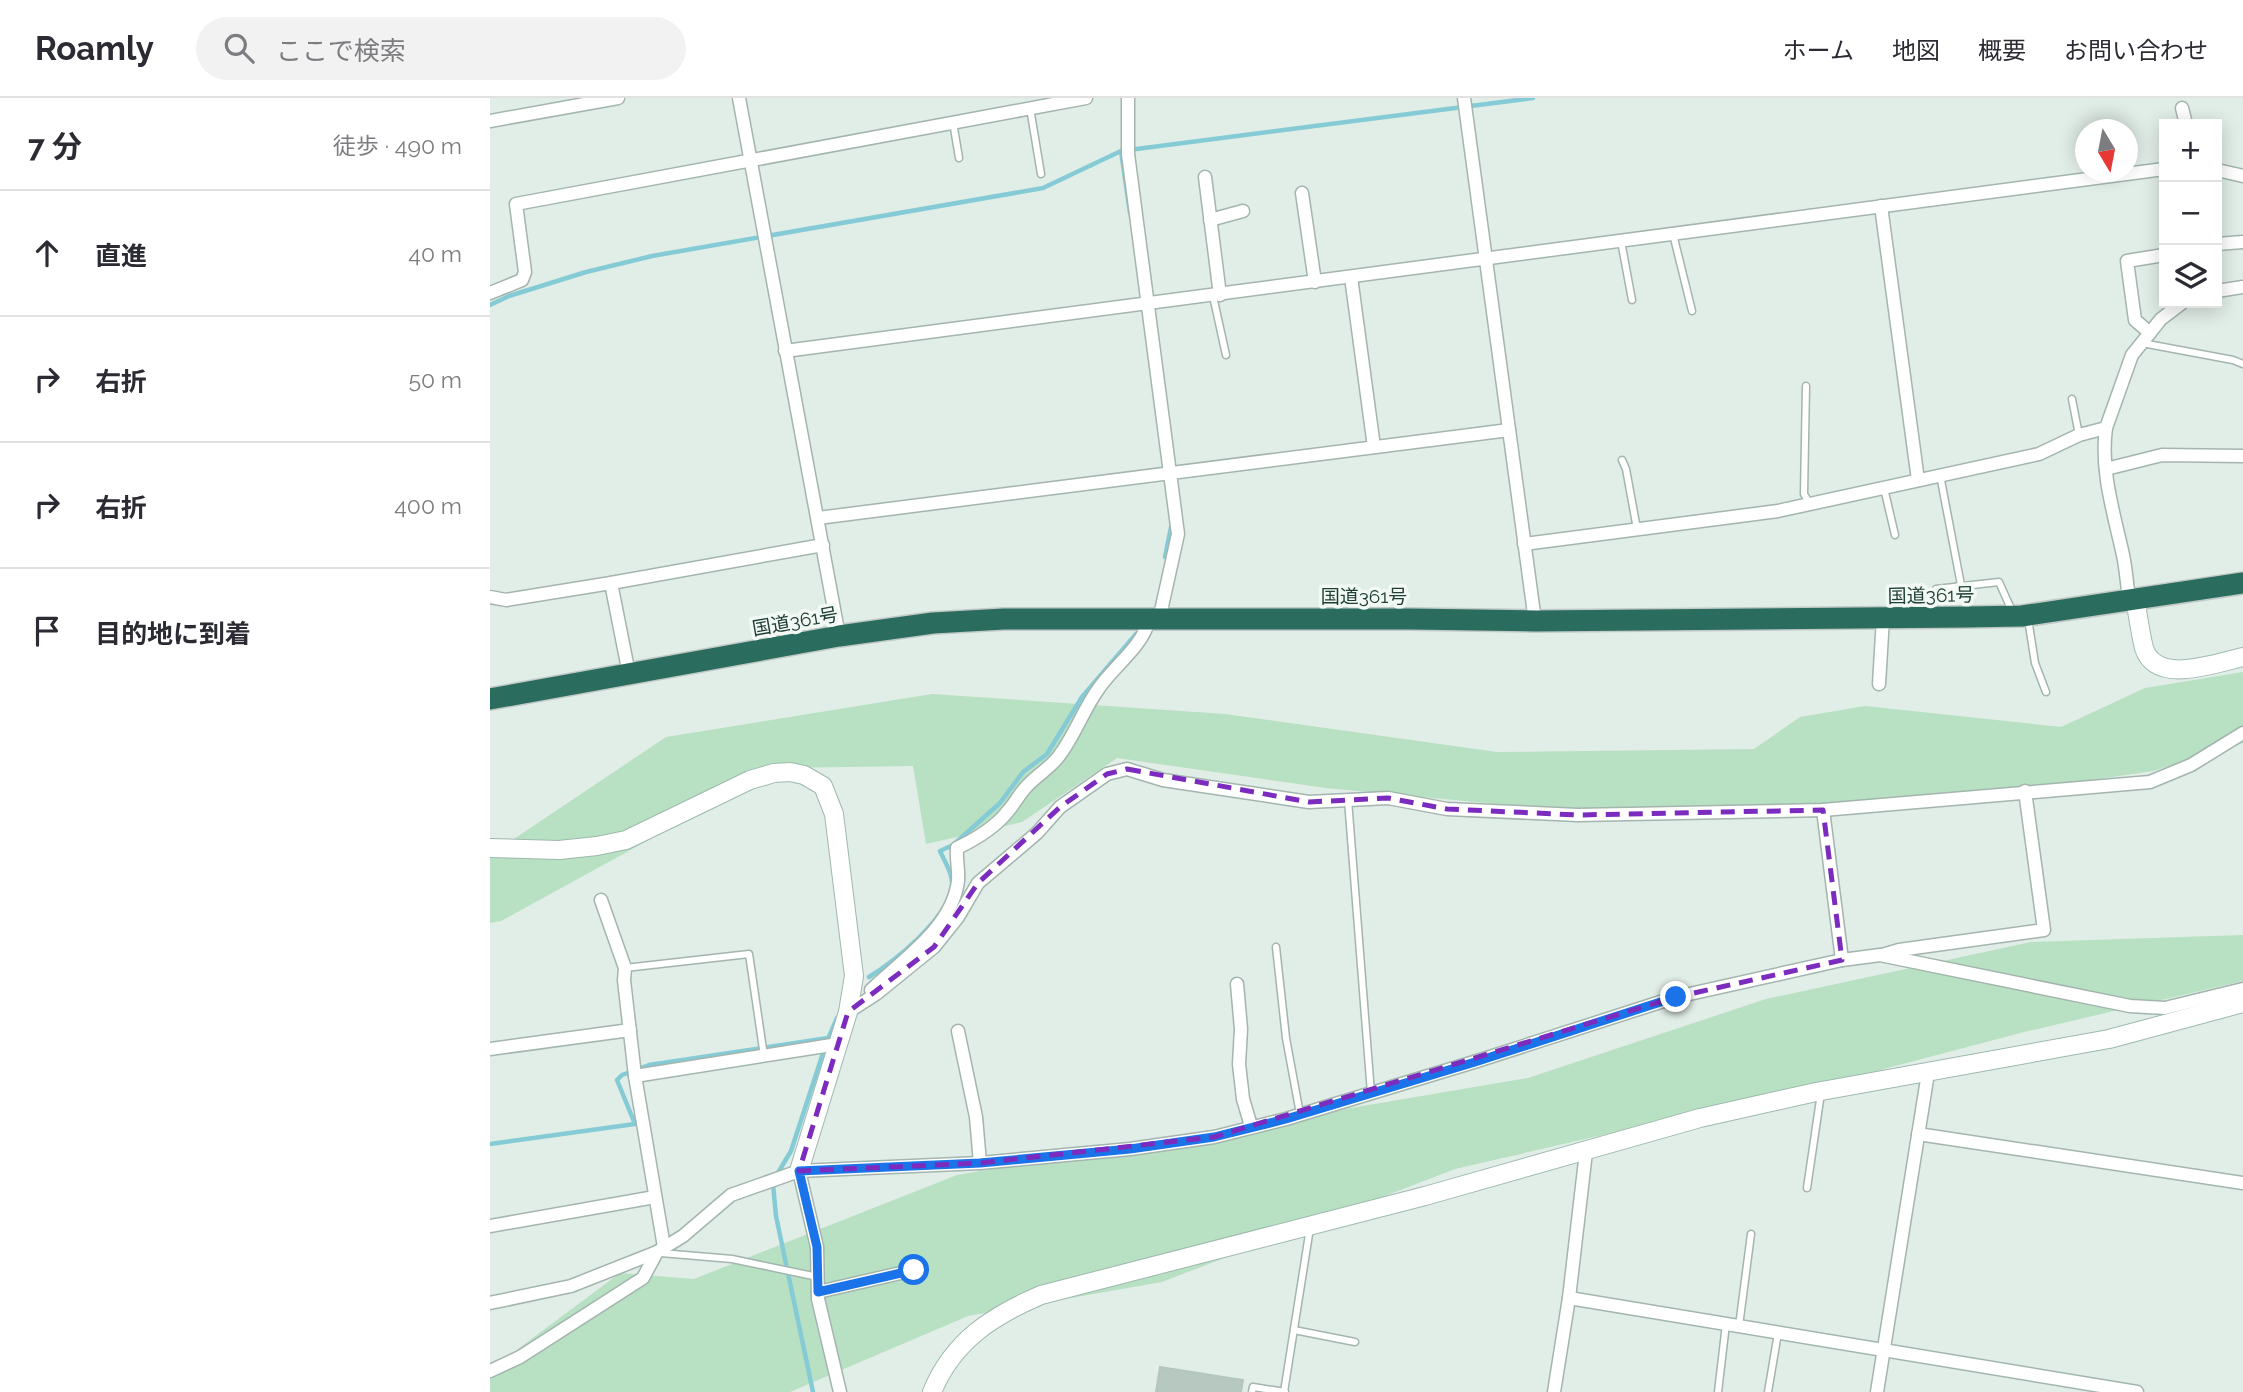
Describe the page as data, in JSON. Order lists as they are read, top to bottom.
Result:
{
  "streets": {
    "highway": ["国道361号"]
  },
  "north": "bottom",
  "page": {
    "header": "Roamly",
    "search": "ここで検索",
    "nav": [
      "ホーム",
      "地図",
      "概要",
      "お問い合わせ"
    ],
    "heading": ["7 分", "徒歩 · 490 m"],
    "map_buttons": ["+", "−"],
    "list": [
      ["直進", "40 m"],
      ["右折", "50 m"],
      ["右折", "400 m"],
      "目的地に到着"
    ]
  }
}
